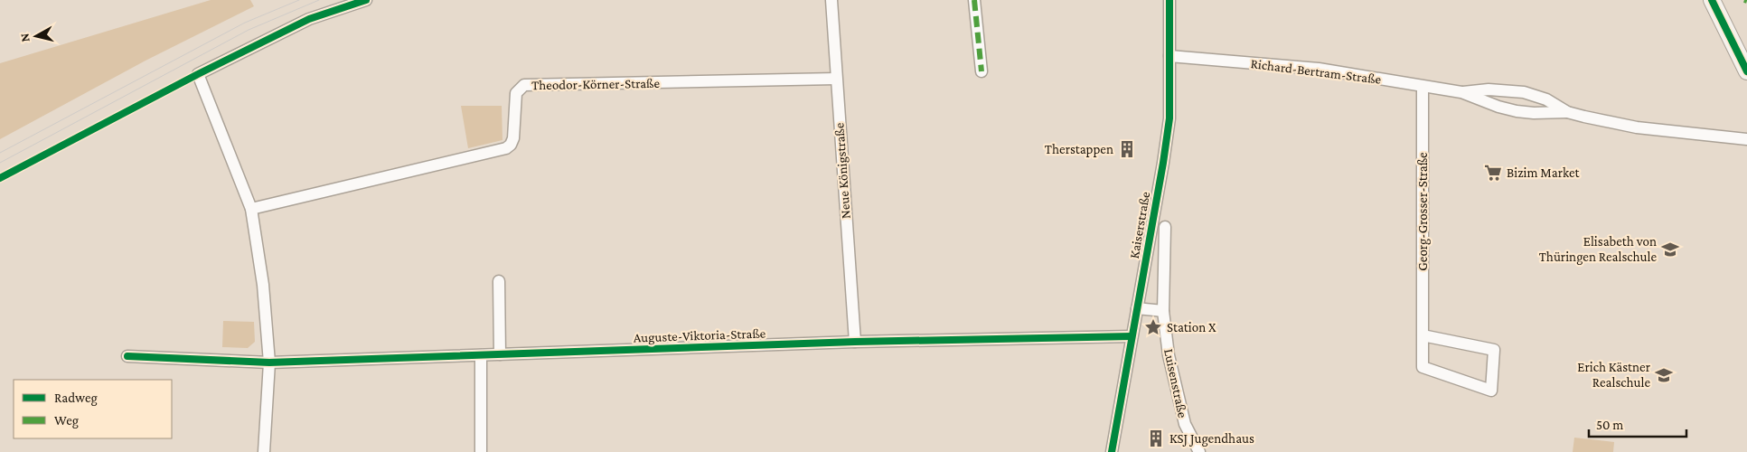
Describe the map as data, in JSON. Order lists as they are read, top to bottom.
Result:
{
  "streets": {
    "street": [
      "Richard-Bertram-Straße",
      "Theodor-Körner-Straße",
      "Neue Königstraße",
      "Georg-Grosser-Straße",
      "Kaiserstraße",
      "Auguste-Viktoria-Straße",
      "Luisenstraße"
    ]
  },
  "crossings": [
    ["Richard-Bertram-Straße", "Georg-Grosser-Straße"],
    ["Richard-Bertram-Straße", "Kaiserstraße"],
    ["Theodor-Körner-Straße", "Neue Königstraße"],
    ["Neue Königstraße", "Auguste-Viktoria-Straße"],
    ["Kaiserstraße", "Auguste-Viktoria-Straße"]
  ],
  "places": {
    "building": ["Therstappen", "KSJ Jugendhaus"],
    "supermarket": ["Bizim Market"],
    "school or university": ["Elisabeth von Thüringen Realschule", "Erich Kästner Realschule"],
    "place": ["Station X"]
  },
  "legend": ["Radweg", "Weg"],
  "scale_bar": "50 m",
  "north": "left"
}
